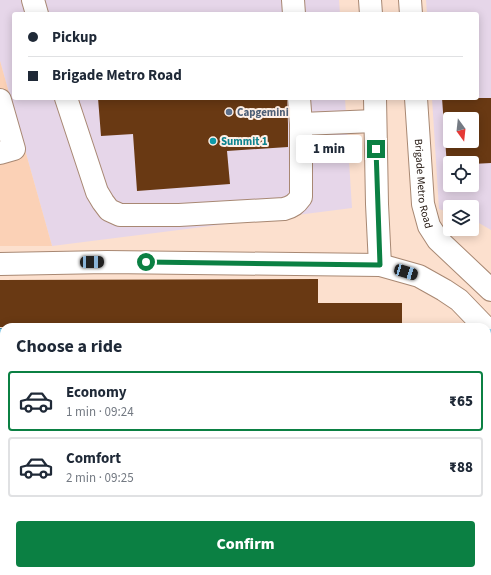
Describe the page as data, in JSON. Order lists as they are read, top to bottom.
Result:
{
  "streets": {
    "street": ["Brigade Metro Road"]
  },
  "places": ["Capgemini", "Summit 1"],
  "north": "bottom",
  "page": {
    "banner": ["Pickup", "Brigade Metro Road"],
    "bubble": "1 min",
    "heading": "Choose a ride",
    "list": [
      {
        "name": "Economy",
        "note": "1 min · 09:24",
        "value": "₹65"
      },
      {
        "name": "Comfort",
        "note": "2 min · 09:25",
        "value": "₹88"
      }
    ],
    "buttons": "Confirm"
  }
}
